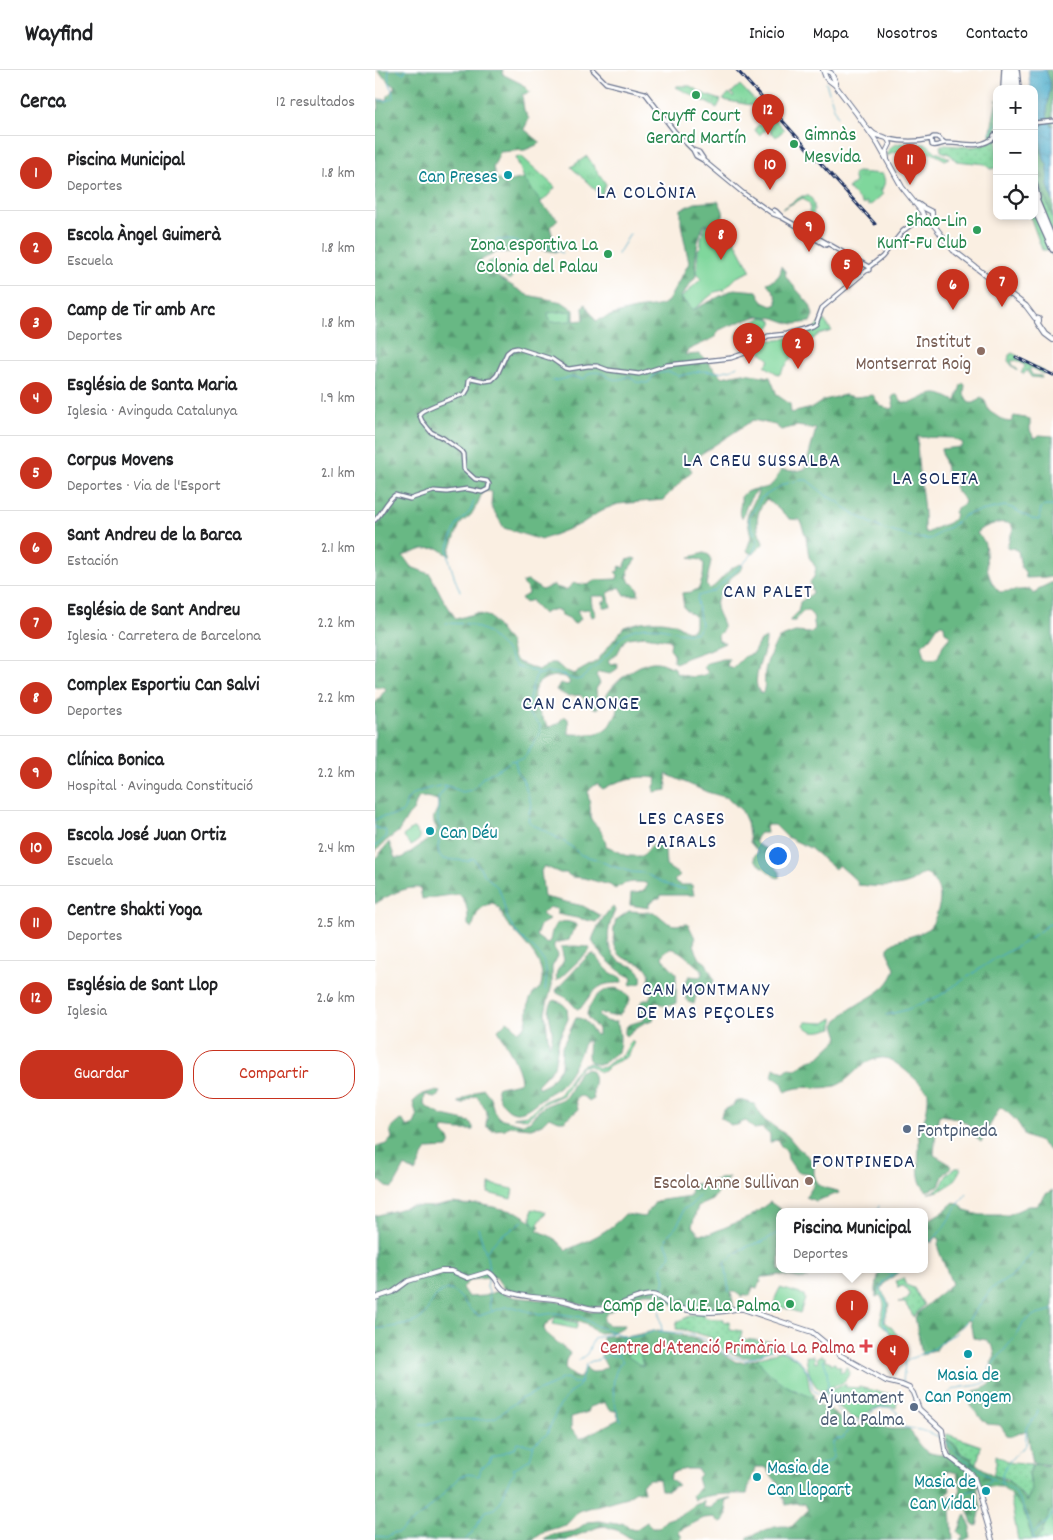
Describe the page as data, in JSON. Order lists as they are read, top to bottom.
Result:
{
  "districts": [
    "LA COLÒNIA",
    "LA CREU SUSSALBA",
    "LA SOLEIA",
    "CAN PALET",
    "CAN CANONGE",
    "LES CASES PAIRALS",
    "CAN MONTMANY DE MAS PEÇOLES",
    "FONTPINEDA"
  ],
  "places": {
    "other": [
      "Cruyff Court Gerard Martín",
      "Gimnàs Mesvida",
      "Can Preses",
      "Shao-Lin Kunf-Fu Club",
      "Zona esportiva La Colonia del Palau",
      "Institut Montserrat Roig",
      "Can Déu",
      "Fontpineda",
      "Escola Anne Sullivan",
      "Camp de la U.E. La Palma",
      "Masia de Can Pongem",
      "Ajuntament de la Palma",
      "Masia de Can Llopart",
      "Masia de Can Vidal"
    ],
    "health": ["Centre d'Atenció Primària La Palma"]
  },
  "page": {
    "header": "Wayfind",
    "nav": [
      "Inicio",
      "Mapa",
      "Nosotros",
      "Contacto"
    ],
    "heading": ["Cerca", "12 resultados"],
    "map_buttons": ["+", "−"],
    "pins": [
      "12",
      "11",
      "10",
      "9",
      "8",
      "5",
      "7",
      "6",
      "3",
      "2",
      "1",
      "4"
    ],
    "list": [
      {
        "mark": "1",
        "name": "Piscina Municipal",
        "note": "Deportes",
        "value": "1.8 km"
      },
      {
        "mark": "2",
        "name": "Escola Àngel Guimerà",
        "note": "Escuela",
        "value": "1.8 km"
      },
      {
        "mark": "3",
        "name": "Camp de Tir amb Arc",
        "note": "Deportes",
        "value": "1.8 km"
      },
      {
        "mark": "4",
        "name": "Església de Santa Maria",
        "note": "Iglesia · Avinguda Catalunya",
        "value": "1.9 km"
      },
      {
        "mark": "5",
        "name": "Corpus Movens",
        "note": "Deportes · Via de l'Esport",
        "value": "2.1 km"
      },
      {
        "mark": "6",
        "name": "Sant Andreu de la Barca",
        "note": "Estación",
        "value": "2.1 km"
      },
      {
        "mark": "7",
        "name": "Església de Sant Andreu",
        "note": "Iglesia · Carretera de Barcelona",
        "value": "2.2 km"
      },
      {
        "mark": "8",
        "name": "Complex Esportiu Can Salvi",
        "note": "Deportes",
        "value": "2.2 km"
      },
      {
        "mark": "9",
        "name": "Clínica Bonica",
        "note": "Hospital · Avinguda Constitució",
        "value": "2.2 km"
      },
      {
        "mark": "10",
        "name": "Escola José Juan Ortiz",
        "note": "Escuela",
        "value": "2.4 km"
      },
      {
        "mark": "11",
        "name": "Centre Shakti Yoga",
        "note": "Deportes",
        "value": "2.5 km"
      },
      {
        "mark": "12",
        "name": "Església de Sant Llop",
        "note": "Iglesia",
        "value": "2.6 km"
      }
    ],
    "buttons": ["Guardar", "Compartir"],
    "popup": ["Piscina Municipal", "Deportes"]
  }
}
